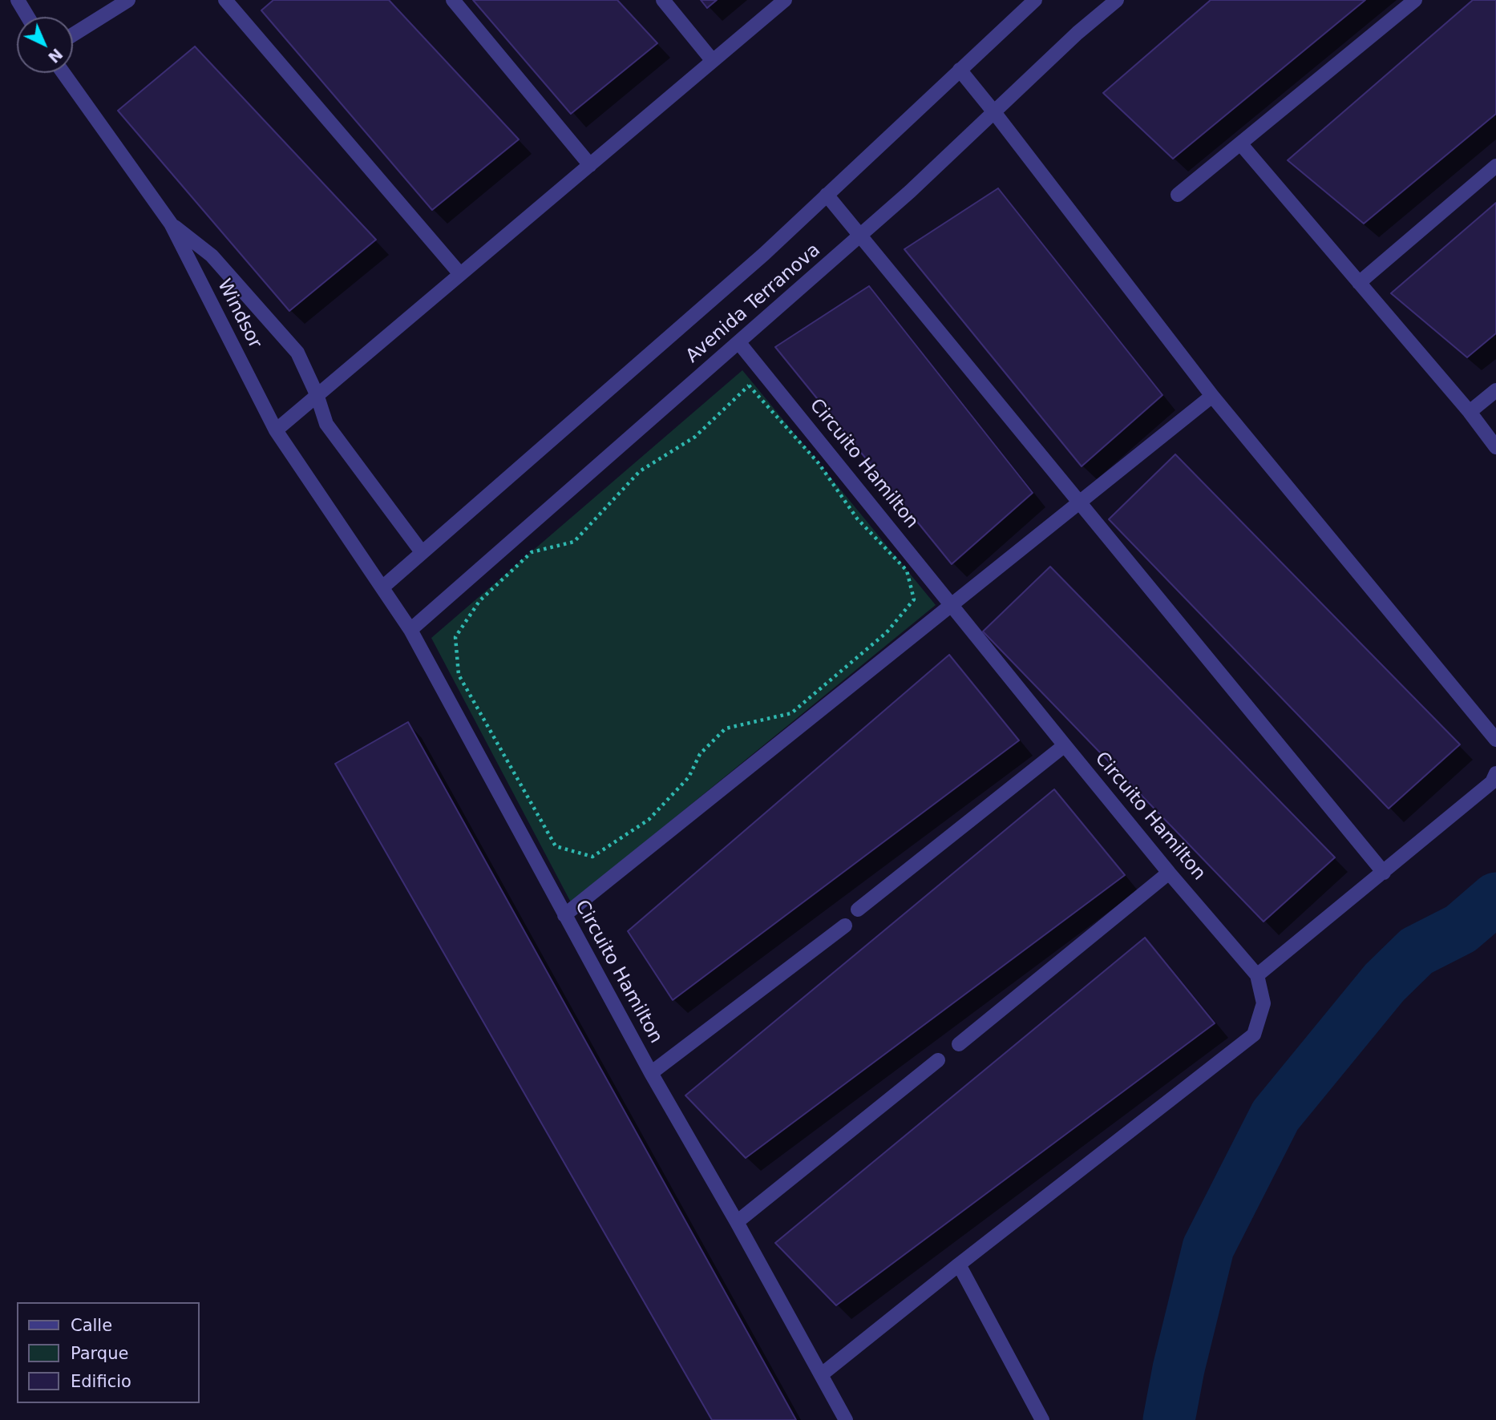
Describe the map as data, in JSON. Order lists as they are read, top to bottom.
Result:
{
  "streets": {
    "street": ["Avenida Terranova", "Windsor", "Circuito Hamilton"]
  },
  "crossings": [
    ["Avenida Terranova", "Windsor"],
    ["Avenida Terranova", "Circuito Hamilton"],
    ["Windsor", "Circuito Hamilton"]
  ],
  "legend": ["Calle", "Parque", "Edificio"],
  "north": "bottom right"
}
